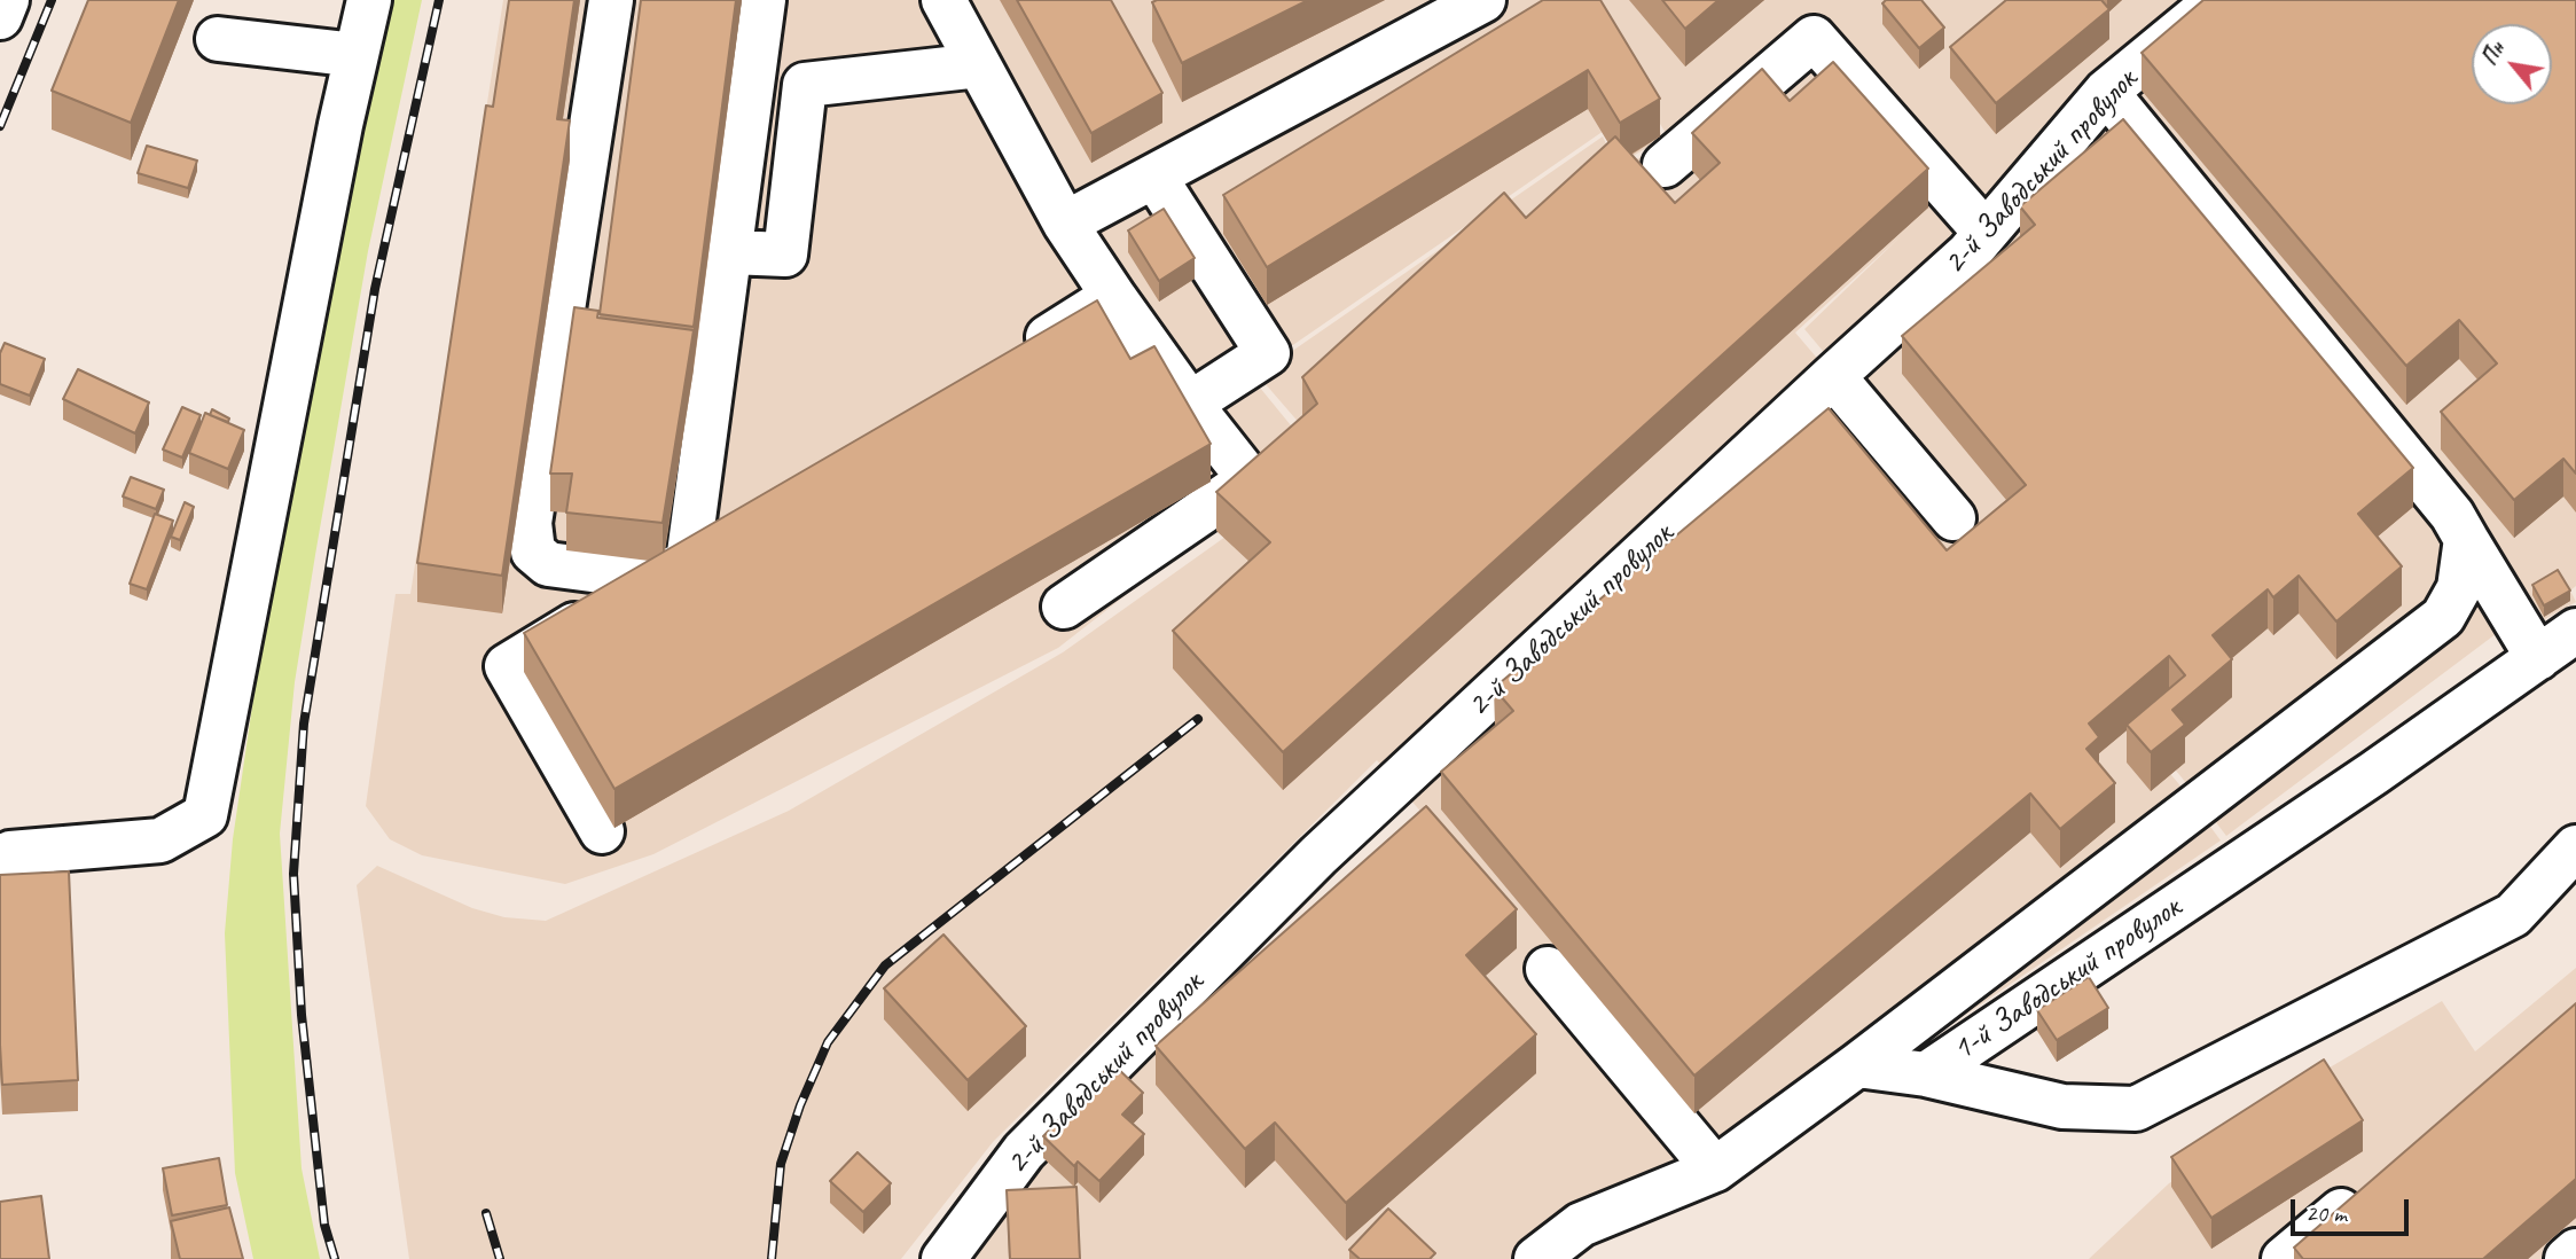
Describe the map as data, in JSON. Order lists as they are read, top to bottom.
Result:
{
  "streets": {
    "lane": ["2-й Заводський провулок", "1-й Заводський провулок"]
  },
  "scale_bar": "20 m",
  "north": "top left"
}
